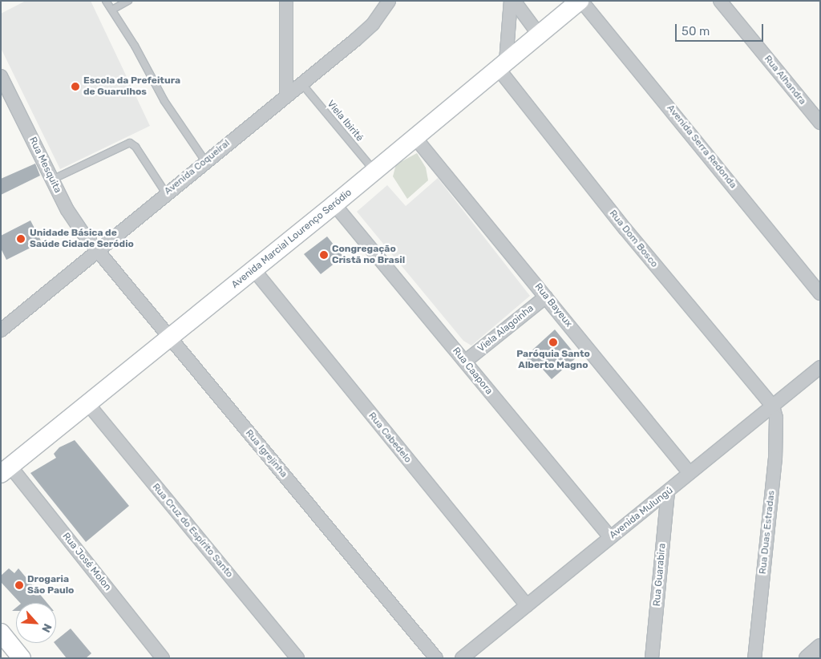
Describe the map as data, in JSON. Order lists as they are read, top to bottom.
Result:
{
  "streets": {
    "main road": ["Avenida Marcial Lourenço Seródio"],
    "street": [
      "Rua Alhandra",
      "Avenida Serra Redonda",
      "Rua Mesquita",
      "Avenida Coqueiral",
      "Rua Dom Bosco",
      "Rua Bayeux",
      "Viela Alagoinha",
      "Rua Caapora",
      "Rua Cabedelo",
      "Rua Igrejinha",
      "Avenida Mulungú",
      "Rua Cruz do Espírito Santo",
      "Rua Duas Estradas",
      "Rua José Molon",
      "Rua Guarabira"
    ],
    "lane": ["Viela Ibirité"]
  },
  "crossings": [
    ["Viela Ibirité", "Avenida Coqueiral"],
    ["Viela Ibirité", "Avenida Marcial Lourenço Seródio"],
    ["Avenida Serra Redonda", "Avenida Marcial Lourenço Seródio"],
    ["Rua Mesquita", "Avenida Coqueiral"],
    ["Rua Mesquita", "Rua Igrejinha"],
    ["Avenida Coqueiral", "Rua Igrejinha"],
    ["Avenida Marcial Lourenço Seródio", "Rua Dom Bosco"],
    ["Avenida Marcial Lourenço Seródio", "Rua Bayeux"],
    ["Avenida Marcial Lourenço Seródio", "Rua Caapora"],
    ["Avenida Marcial Lourenço Seródio", "Rua Cabedelo"],
    ["Avenida Marcial Lourenço Seródio", "Rua Igrejinha"],
    ["Avenida Marcial Lourenço Seródio", "Rua Cruz do Espírito Santo"],
    ["Avenida Marcial Lourenço Seródio", "Rua José Molon"],
    ["Rua Dom Bosco", "Avenida Mulungú"],
    ["Rua Dom Bosco", "Rua Duas Estradas"],
    ["Rua Bayeux", "Viela Alagoinha"],
    ["Rua Bayeux", "Avenida Mulungú"],
    ["Viela Alagoinha", "Rua Caapora"],
    ["Rua Caapora", "Avenida Mulungú"],
    ["Rua Cabedelo", "Avenida Mulungú"],
    ["Avenida Mulungú", "Rua Duas Estradas"],
    ["Avenida Mulungú", "Rua Guarabira"]
  ],
  "places": [
    "Escola da Prefeitura de Guarulhos",
    "Unidade Básica de Saúde Cidade Seródio",
    "Congregação Cristã no Brasil",
    "Paróquia Santo Alberto Magno",
    "Drogaria São Paulo"
  ],
  "scale_bar": "50 m",
  "north": "bottom right"
}
